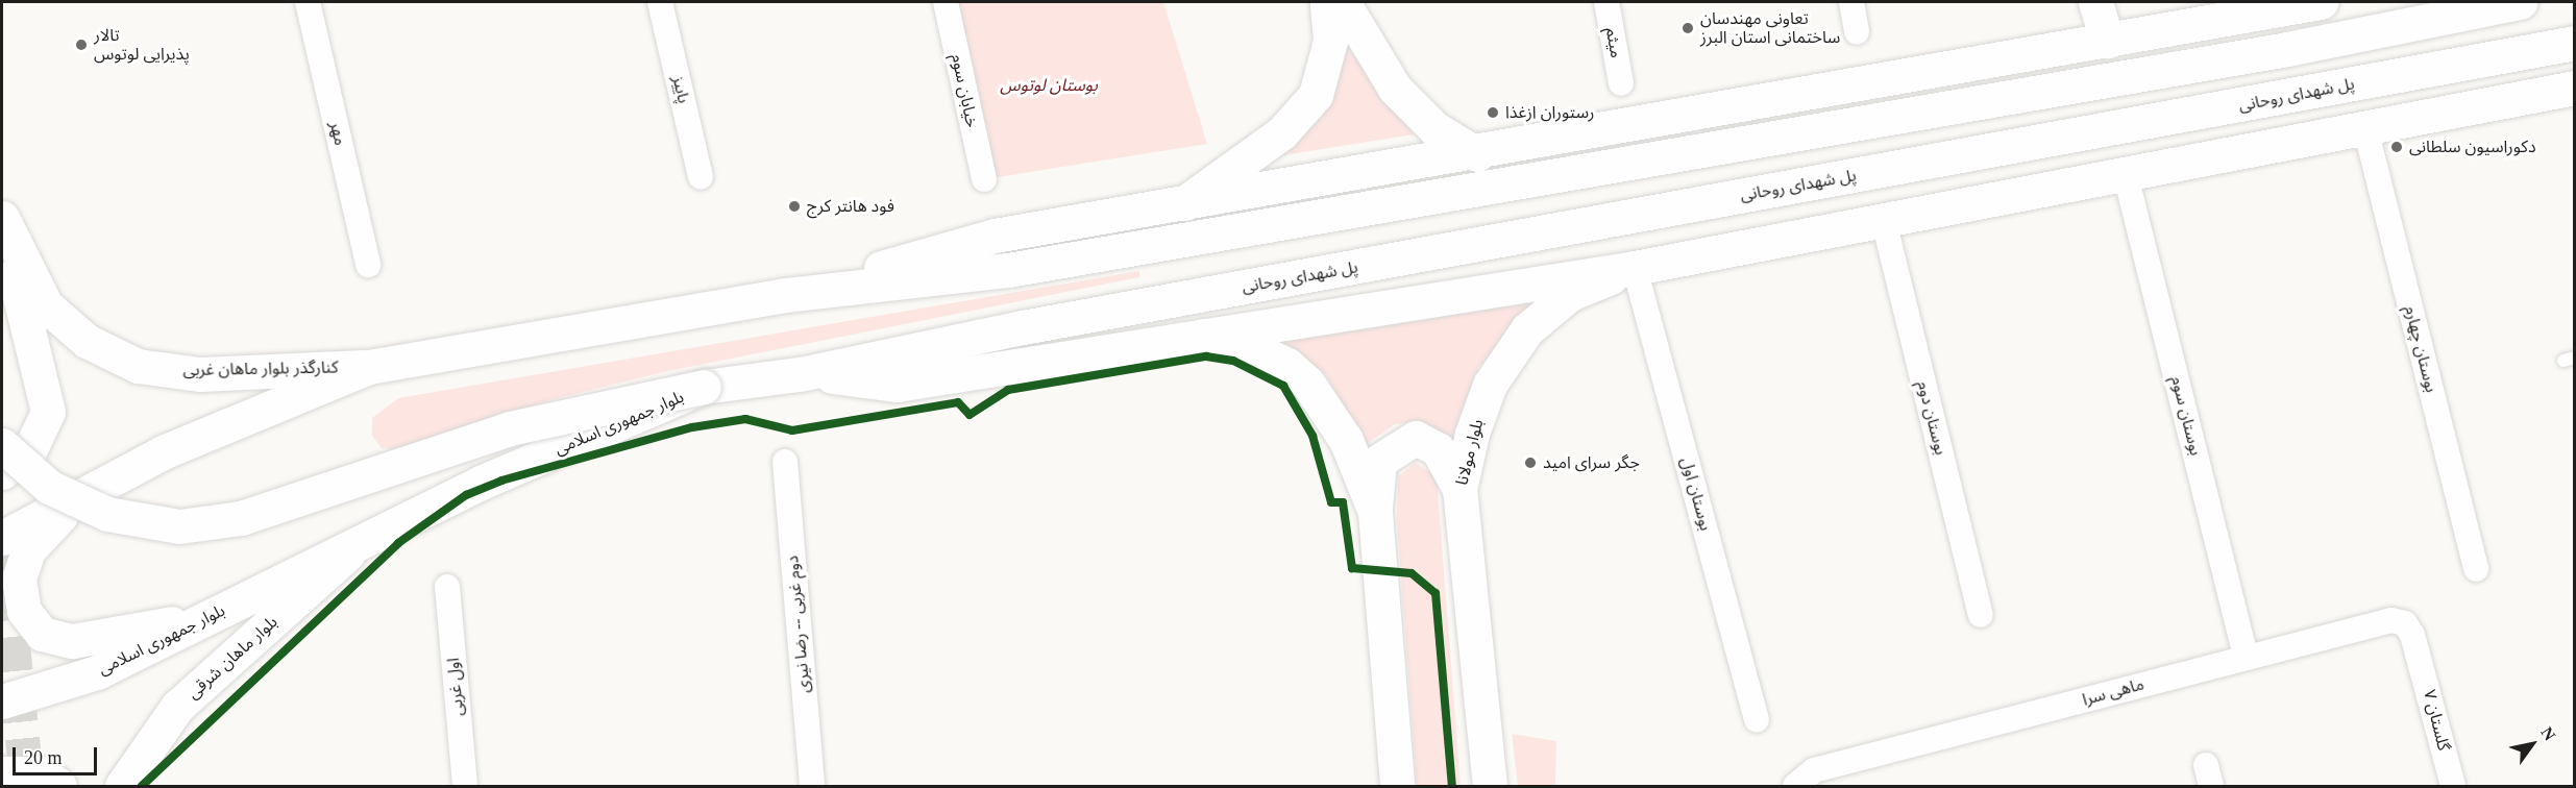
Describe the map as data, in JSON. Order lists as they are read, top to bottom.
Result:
{
  "streets": {
    "main road": [
      "پل شهدای روحانی",
      "کنارگذر بلوار ماهان غربی",
      "بلوار جمهوری اسلامی",
      "بلوار مولانا",
      "بلوار ماهان شرقی"
    ],
    "street": [
      "میثم",
      "پاییز",
      "خیابان سوم",
      "مهر",
      "بوستان چهارم",
      "بوستان سوم",
      "بوستان دوم",
      "بوستان اول",
      "دوم غربی -- رضا نیری",
      "اول غربی",
      "ماهی سرا",
      "گلستان ۷"
    ]
  },
  "crossings": [
    ["پل شهدای روحانی", "بلوار جمهوری اسلامی"],
    ["بوستان سوم", "ماهی سرا"],
    ["بلوار جمهوری اسلامی", "بلوار ماهان شرقی"],
    ["بلوار مولانا", "بوستان اول"],
    ["ماهی سرا", "گلستان ۷"]
  ],
  "parks": ["بوستان لوتوس"],
  "places": [
    "تعاونی مهندسان ساختمانی استان البرز",
    "تالار پذیرایی لوتوس",
    "رستوران ازغذا",
    "دکوراسیون سلطانی",
    "فود هانتر کرج",
    "جگر سرای امید"
  ],
  "scale_bar": "20 m",
  "north": "top right"
}
